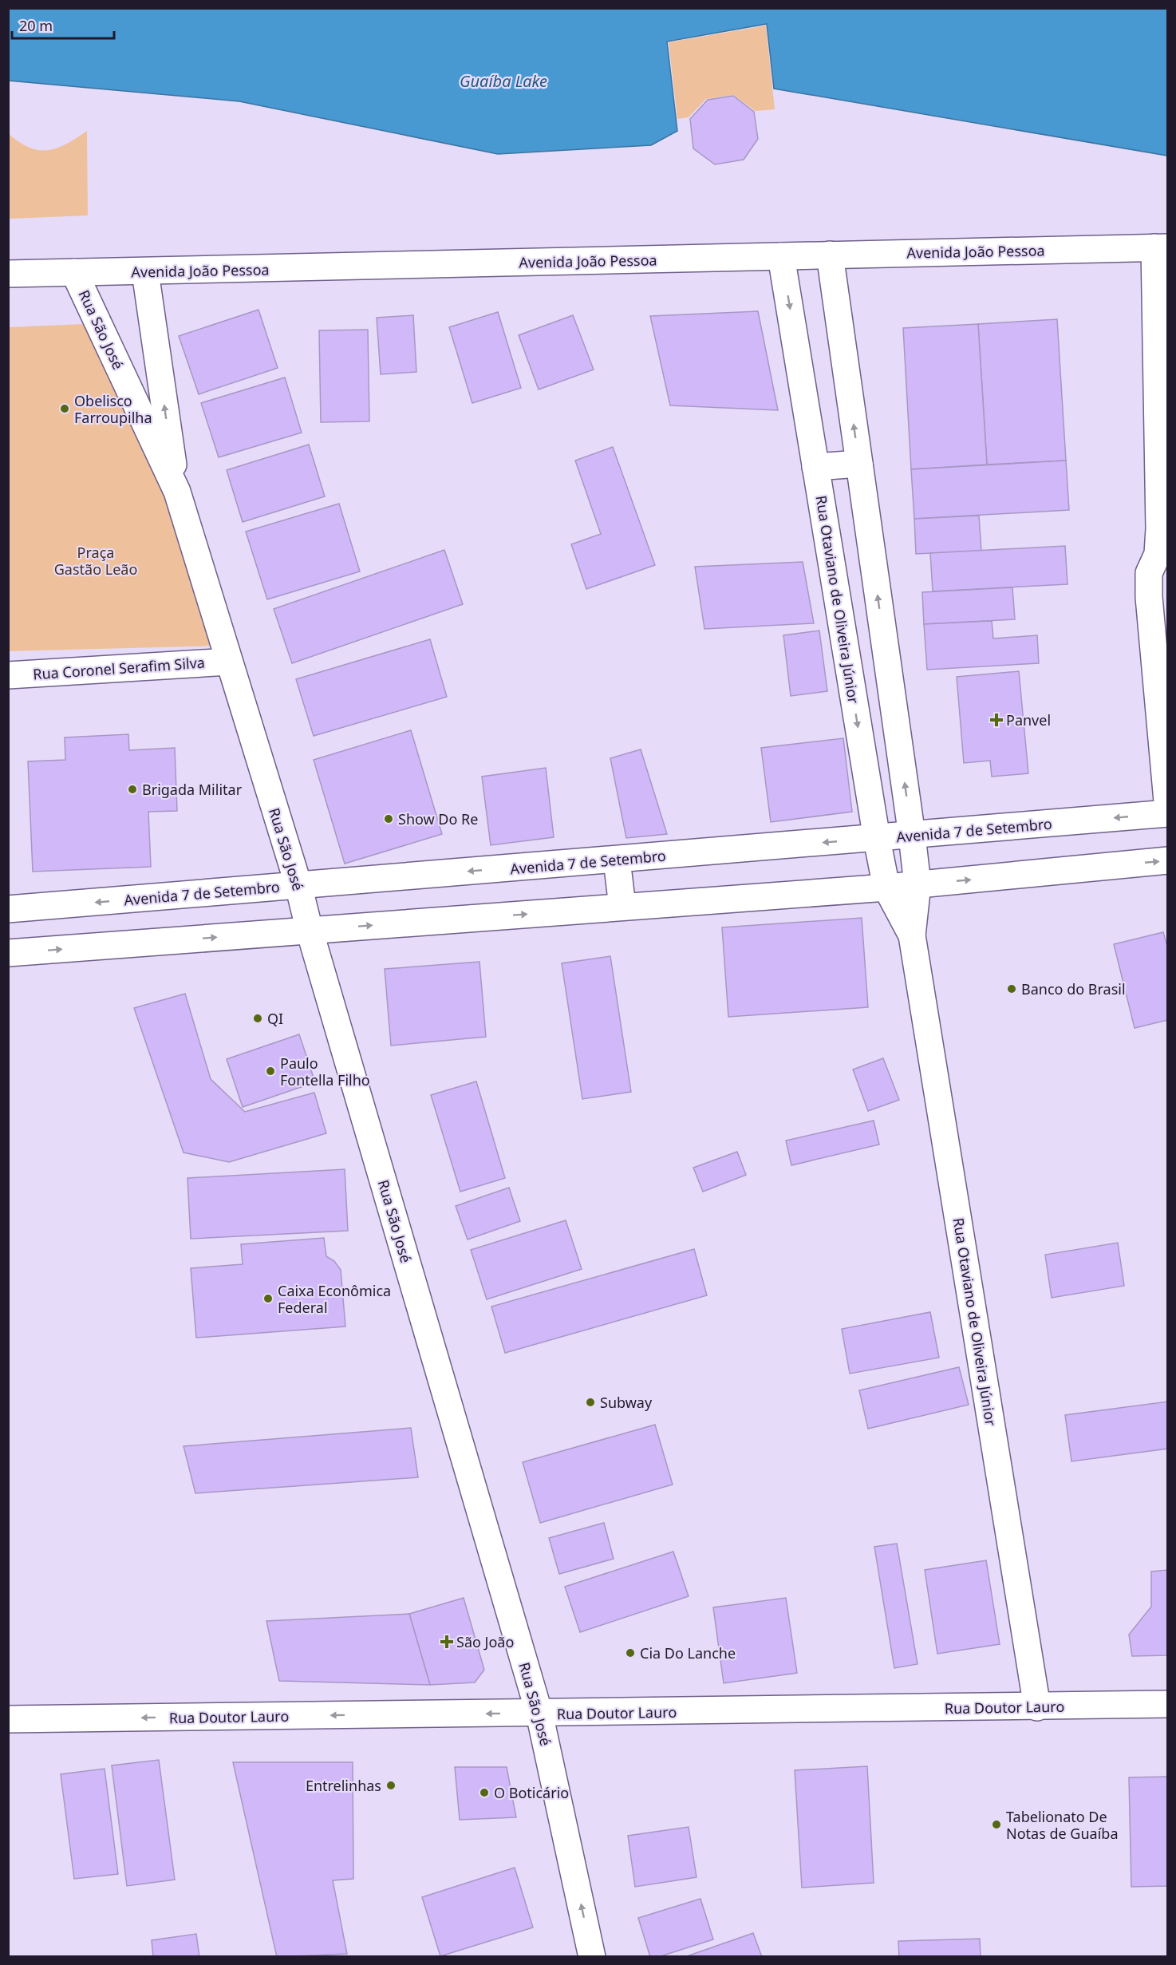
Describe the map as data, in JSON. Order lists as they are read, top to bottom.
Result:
{
  "streets": {
    "street": [
      "Avenida João Pessoa",
      "Rua São José",
      "Rua Otaviano de Oliveira Júnior",
      "Rua Coronel Serafim Silva",
      "Avenida 7 de Setembro",
      "Rua Doutor Lauro"
    ]
  },
  "crossings": [
    ["Avenida João Pessoa", "Rua São José"],
    ["Avenida João Pessoa", "Rua Otaviano de Oliveira Júnior"],
    ["Rua São José", "Rua Coronel Serafim Silva"],
    ["Rua São José", "Avenida 7 de Setembro"],
    ["Rua São José", "Rua Doutor Lauro"],
    ["Rua Otaviano de Oliveira Júnior", "Avenida 7 de Setembro"],
    ["Rua Otaviano de Oliveira Júnior", "Rua Doutor Lauro"]
  ],
  "one_way": ["Rua Doutor Lauro"],
  "water": ["Guaíba Lake"],
  "parks": ["Praça Gastão Leão"],
  "places": {
    "other": [
      "Obelisco Farroupilha",
      "Brigada Militar",
      "Show Do Re",
      "Banco do Brasil",
      "QI",
      "Paulo Fontella Filho",
      "Caixa Econômica Federal",
      "Subway",
      "Cia Do Lanche",
      "Entrelinhas",
      "O Boticário",
      "Tabelionato De Notas de Guaíba"
    ],
    "health": ["Panvel", "São João"]
  },
  "scale_bar": "20 m"
}
